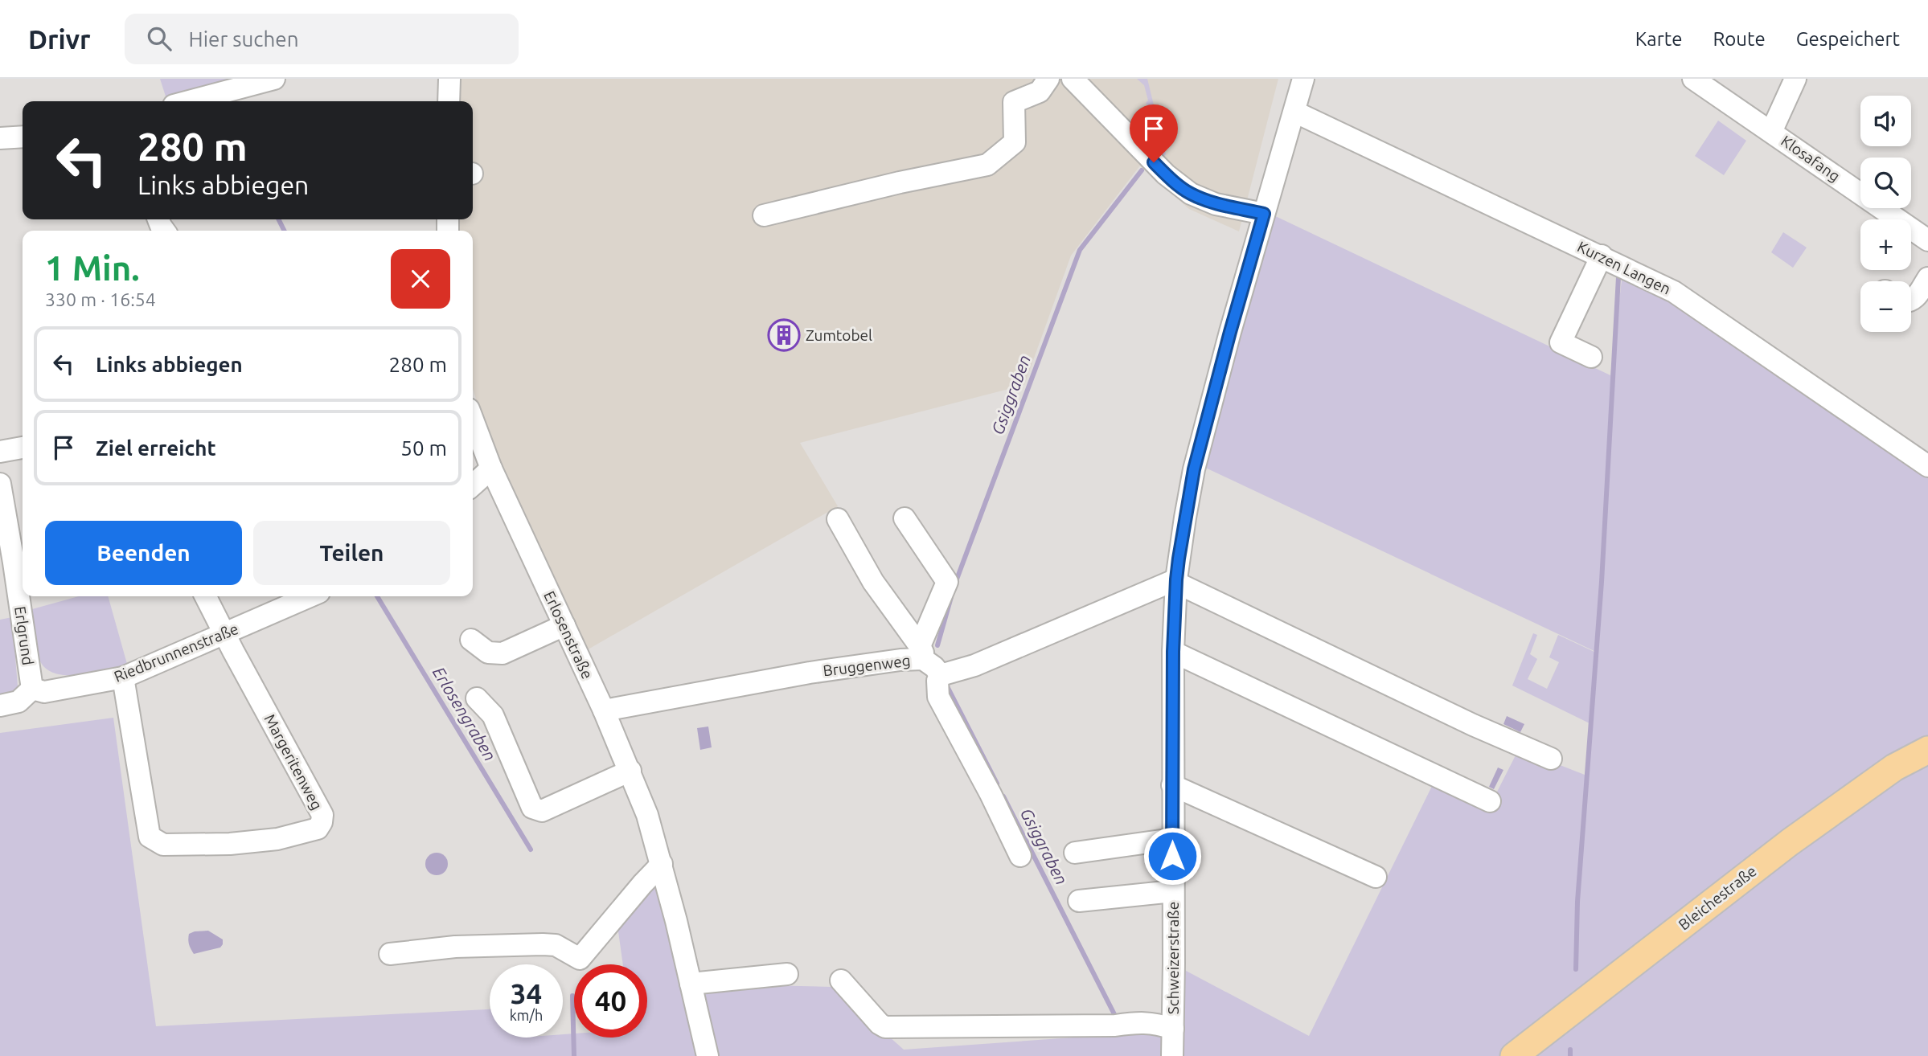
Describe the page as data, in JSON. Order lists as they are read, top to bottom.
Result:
{
  "streets": {
    "main road": ["Bleichestraße"],
    "street": [
      "Klosafang",
      "Kurzen Langen",
      "Erlosenstraße",
      "Erlgrund",
      "Riedbrunnenstraße",
      "Bruggenweg",
      "Margeritenweg",
      "Schweizerstraße"
    ]
  },
  "crossings": [
    ["Kurzen Langen", "Schweizerstraße"],
    ["Erlosenstraße", "Bruggenweg"],
    ["Erlgrund", "Riedbrunnenstraße"],
    ["Riedbrunnenstraße", "Margeritenweg"]
  ],
  "water": ["Gsiggraben", "Erlosengraben"],
  "places": {
    "building": ["Zumtobel"]
  },
  "page": {
    "header": "Drivr",
    "search": "Hier suchen",
    "nav": ["Karte", "Route", "Gespeichert"],
    "map_buttons": ["+", "−"],
    "turn": ["280 m", "Links abbiegen"],
    "heading": ["1 Min.", "330 m · 16:54"],
    "list": [
      {
        "name": "Links abbiegen",
        "value": "280 m"
      },
      {
        "name": "Ziel erreicht",
        "value": "50 m"
      }
    ],
    "buttons": ["Beenden", "Teilen"],
    "speed": "34 km/h",
    "limit": "40"
  }
}
